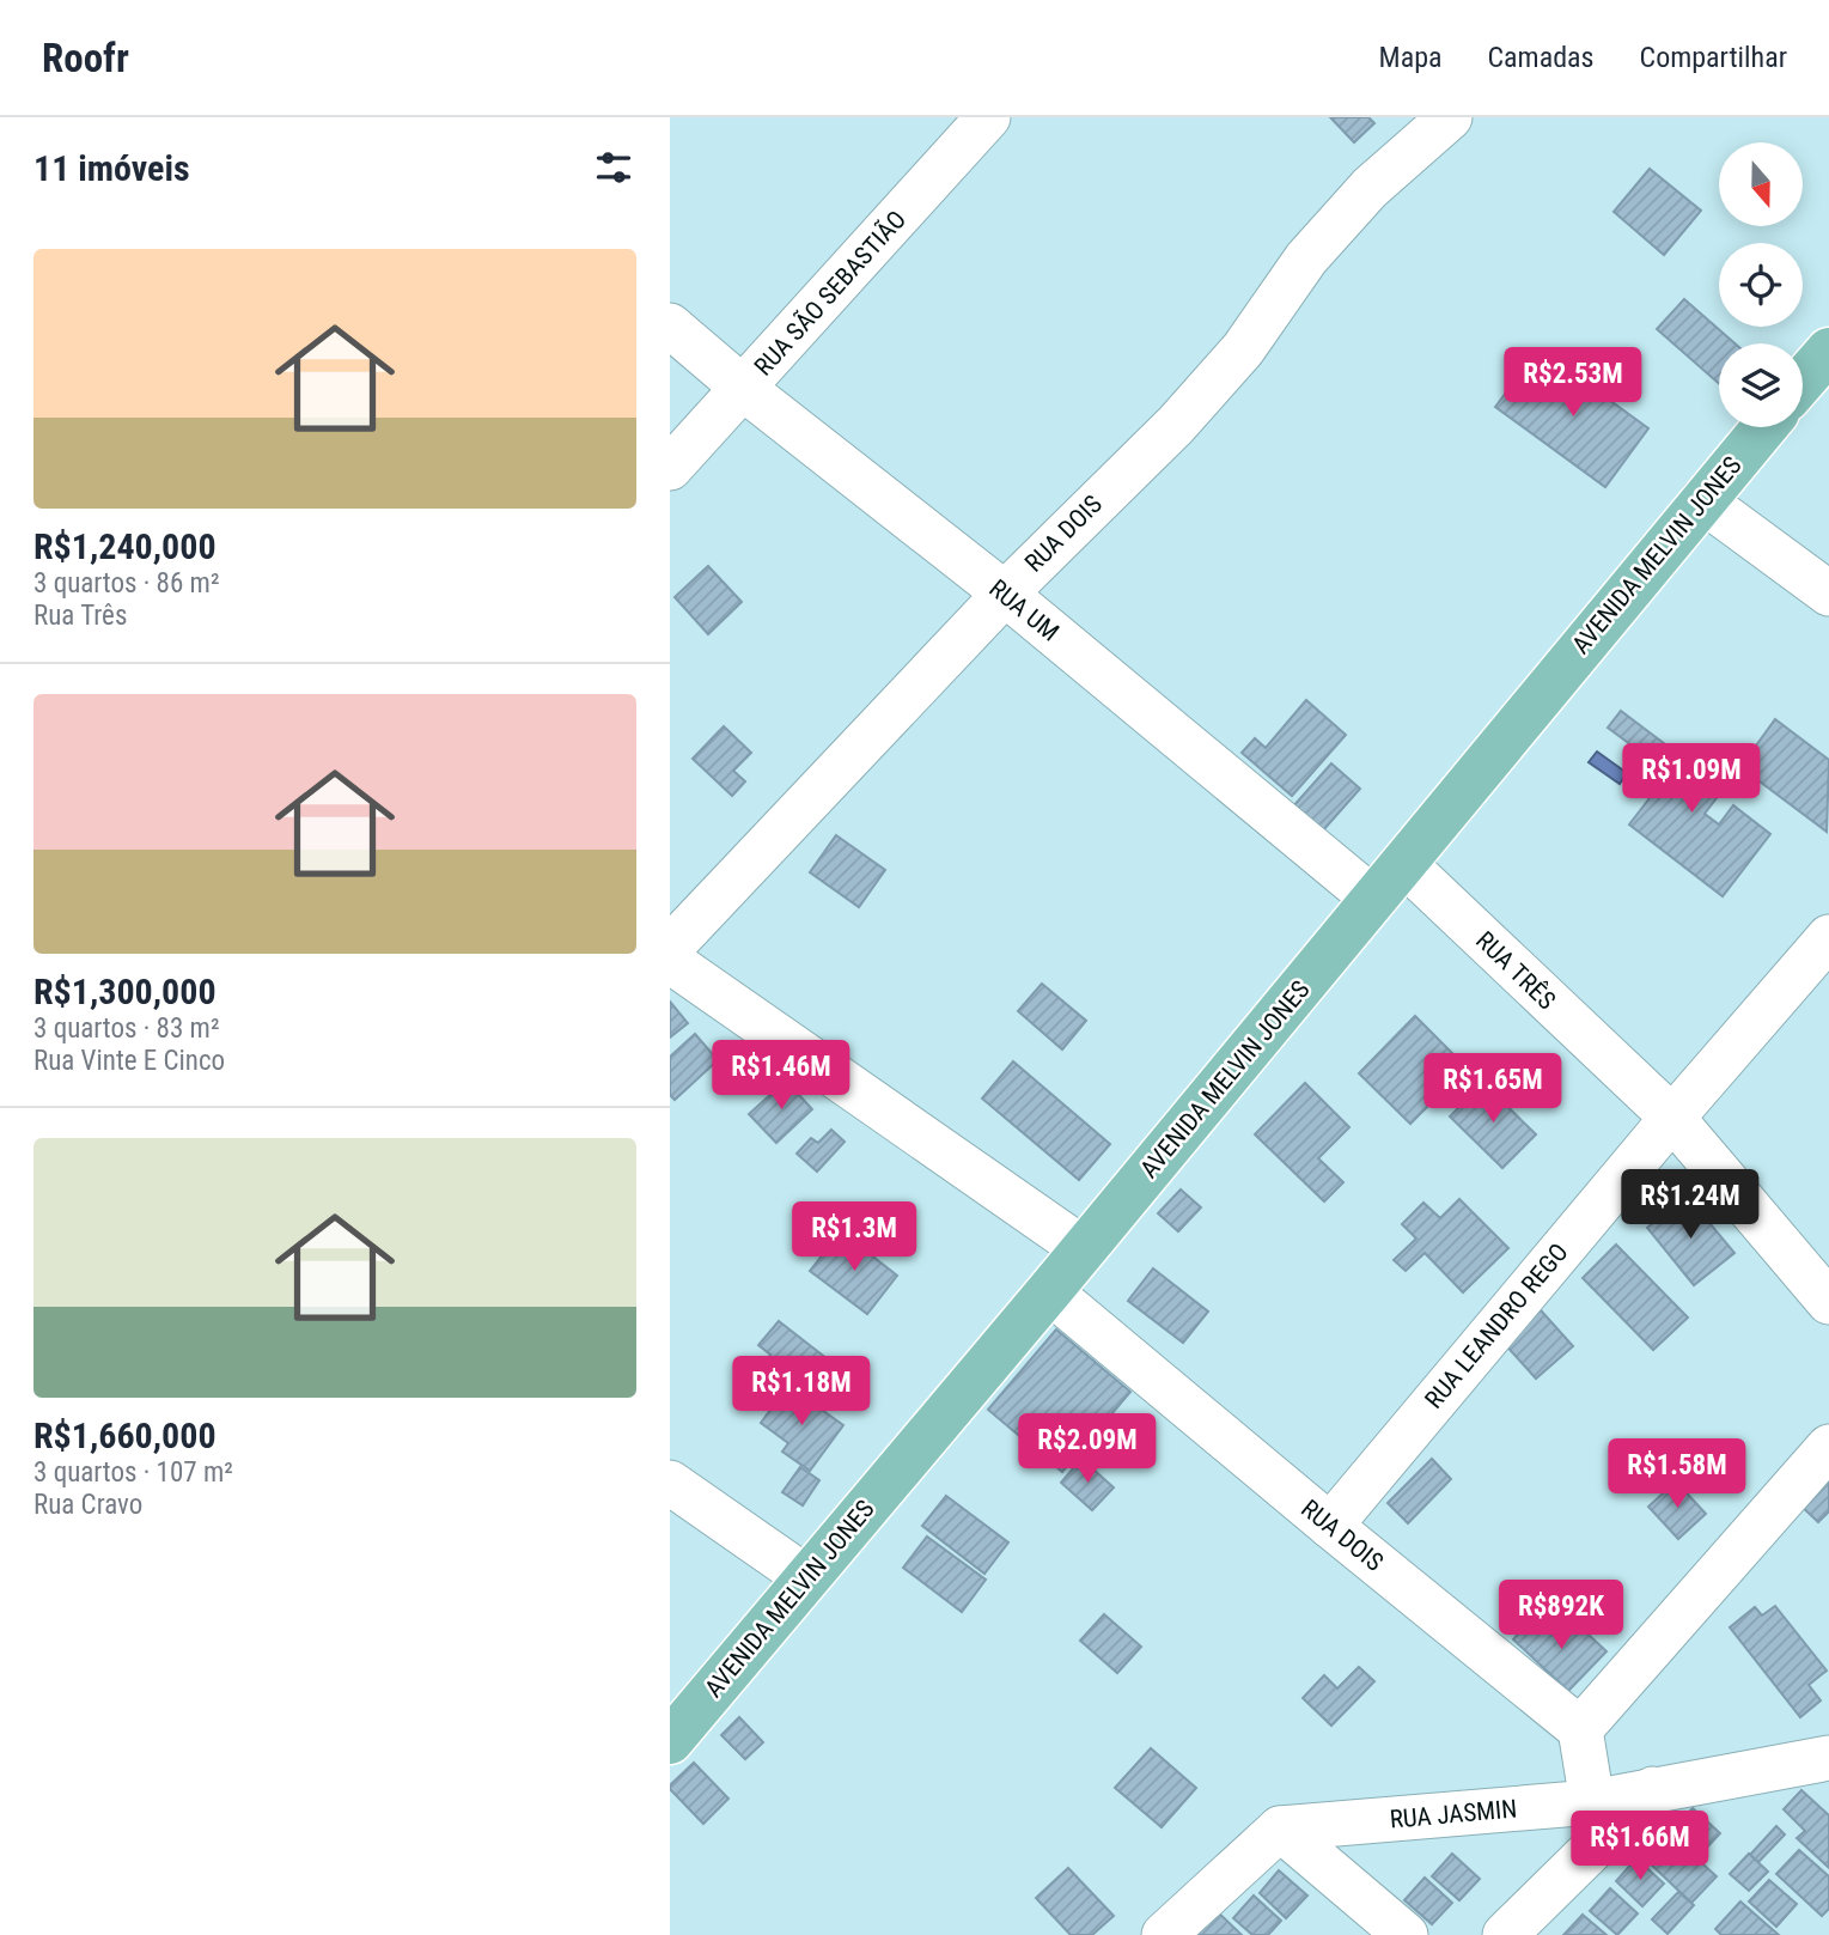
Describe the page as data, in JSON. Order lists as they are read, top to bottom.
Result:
{
  "streets": {
    "main road": ["AVENIDA MELVIN JONES"],
    "street": [
      "RUA SÃO SEBASTIÃO",
      "RUA DOIS",
      "RUA UM",
      "RUA TRÊS",
      "RUA LEANDRO REGO",
      "RUA JASMIN"
    ]
  },
  "crossings": [
    ["RUA SÃO SEBASTIÃO", "RUA UM"],
    ["RUA DOIS", "AVENIDA MELVIN JONES"],
    ["RUA DOIS", "RUA UM"],
    ["RUA DOIS", "RUA LEANDRO REGO"],
    ["AVENIDA MELVIN JONES", "RUA UM"],
    ["AVENIDA MELVIN JONES", "RUA TRÊS"],
    ["RUA TRÊS", "RUA LEANDRO REGO"]
  ],
  "north": "bottom",
  "page": {
    "header": "Roofr",
    "nav": ["Mapa", "Camadas", "Compartilhar"],
    "heading": "11 imóveis",
    "list": [
      {
        "name": "R$1,240,000",
        "note": "3 quartos · 86 m² · Rua Três"
      },
      {
        "name": "R$1,300,000",
        "note": "3 quartos · 83 m² · Rua Vinte E Cinco"
      },
      {
        "name": "R$1,660,000",
        "note": "3 quartos · 107 m² · Rua Cravo"
      }
    ],
    "price": [
      "R$2.53M",
      "R$1.09M",
      "R$1.46M",
      "R$1.65M",
      "R$1.24M",
      "R$1.3M",
      "R$1.18M",
      "R$2.09M",
      "R$1.58M",
      "R$892K",
      "R$1.66M"
    ]
  }
}
